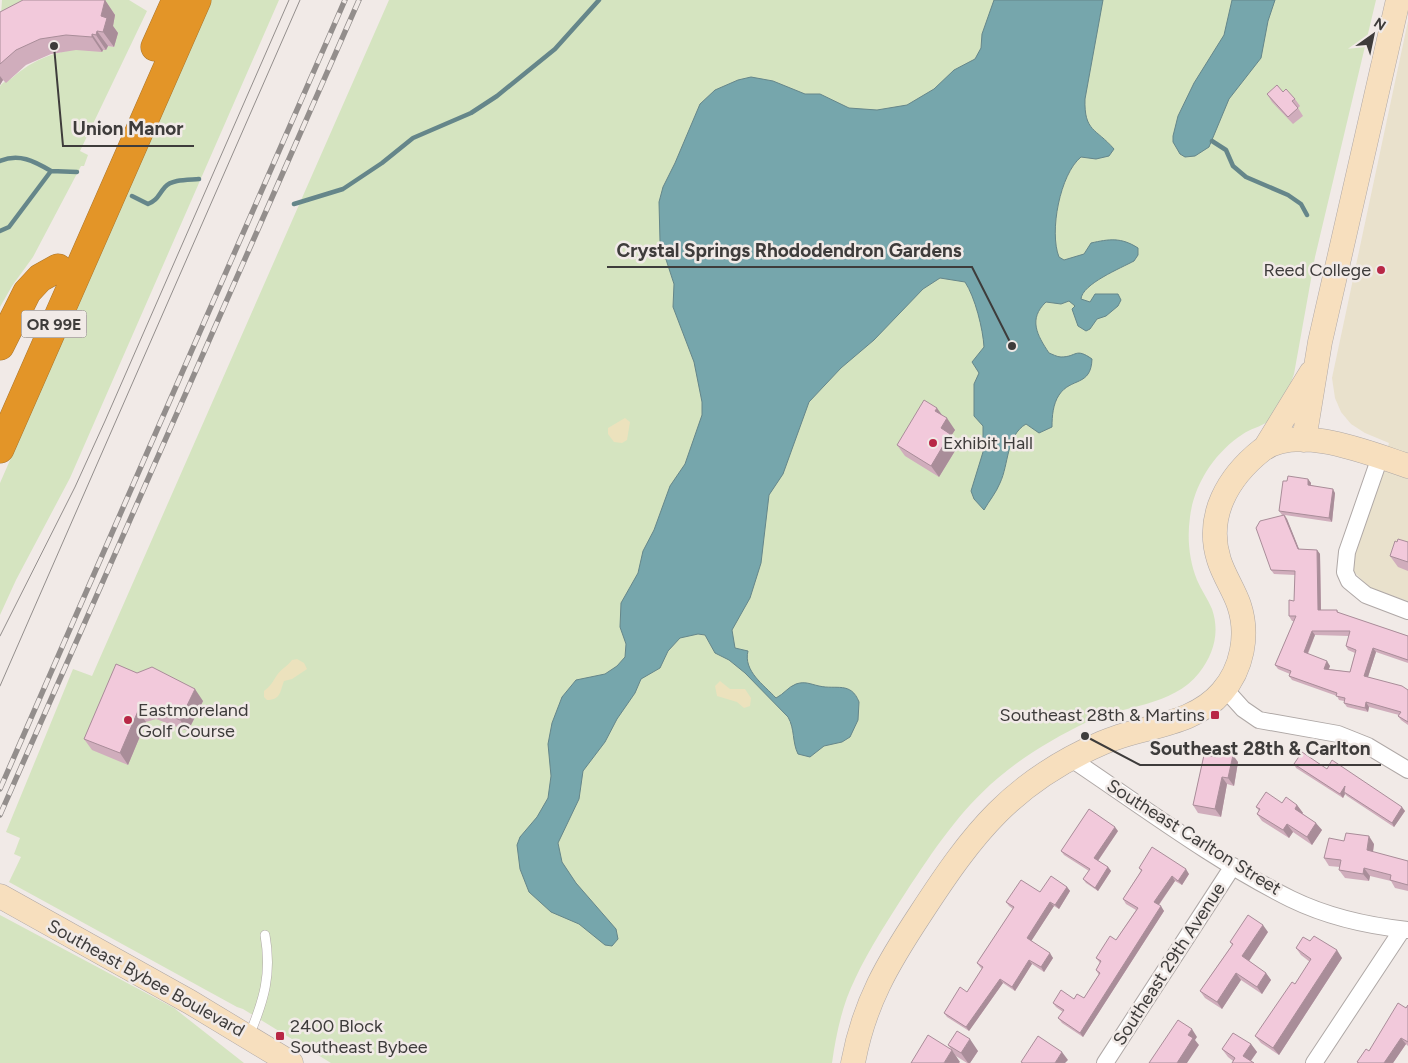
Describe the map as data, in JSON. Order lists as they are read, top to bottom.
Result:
{
  "streets": {
    "highway": ["OR 99E"],
    "main road": ["Southeast Bybee Boulevard"],
    "street": ["Southeast Carlton Street", "Southeast 29th Avenue"]
  },
  "crossings": [
    ["Southeast Carlton Street", "Southeast 29th Avenue"]
  ],
  "places": {
    "other": [
      "Union Manor",
      "Reed College",
      "Crystal Springs Rhododendron Gardens",
      "Exhibit Hall",
      "Eastmoreland Golf Course",
      "Southeast 28th & Carlton"
    ],
    "transit": ["Southeast 28th & Martins", "2400 Block Southeast Bybee"]
  },
  "north": "top right"
}
